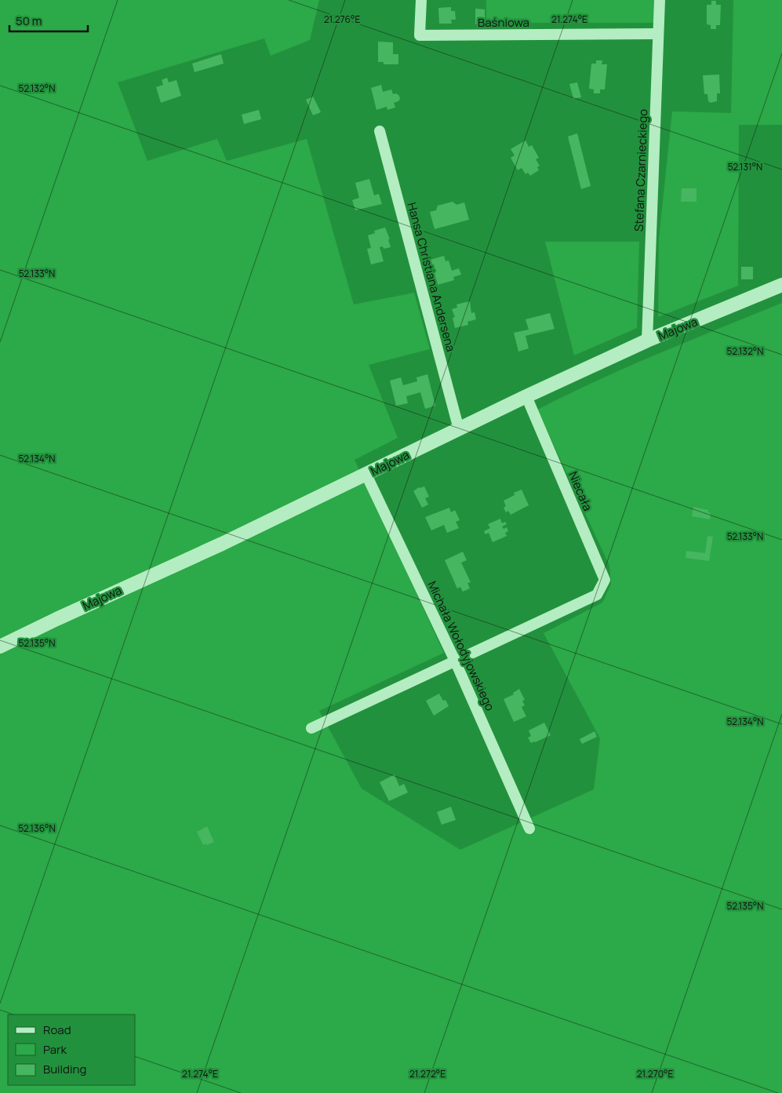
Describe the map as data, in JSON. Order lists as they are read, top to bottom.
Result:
{
  "streets": {
    "street": [
      "Baśniowa",
      "Stefana Czarnieckiego",
      "Hansa Christiana Andersena",
      "Majowa",
      "Niecała",
      "Michała Wołodyjowskiego"
    ]
  },
  "crossings": [
    ["Baśniowa", "Stefana Czarnieckiego"],
    ["Stefana Czarnieckiego", "Majowa"],
    ["Hansa Christiana Andersena", "Majowa"],
    ["Majowa", "Niecała"],
    ["Majowa", "Michała Wołodyjowskiego"],
    ["Niecała", "Michała Wołodyjowskiego"]
  ],
  "legend": ["Road", "Park", "Building"],
  "scale_bar": "50 m",
  "coordinates": [
    "21.276°E",
    "21.274°E",
    "52.132°N",
    "52.131°N",
    "52.133°N",
    "52.134°N",
    "52.135°N",
    "52.136°N",
    "21.272°E",
    "21.270°E"
  ]
}
